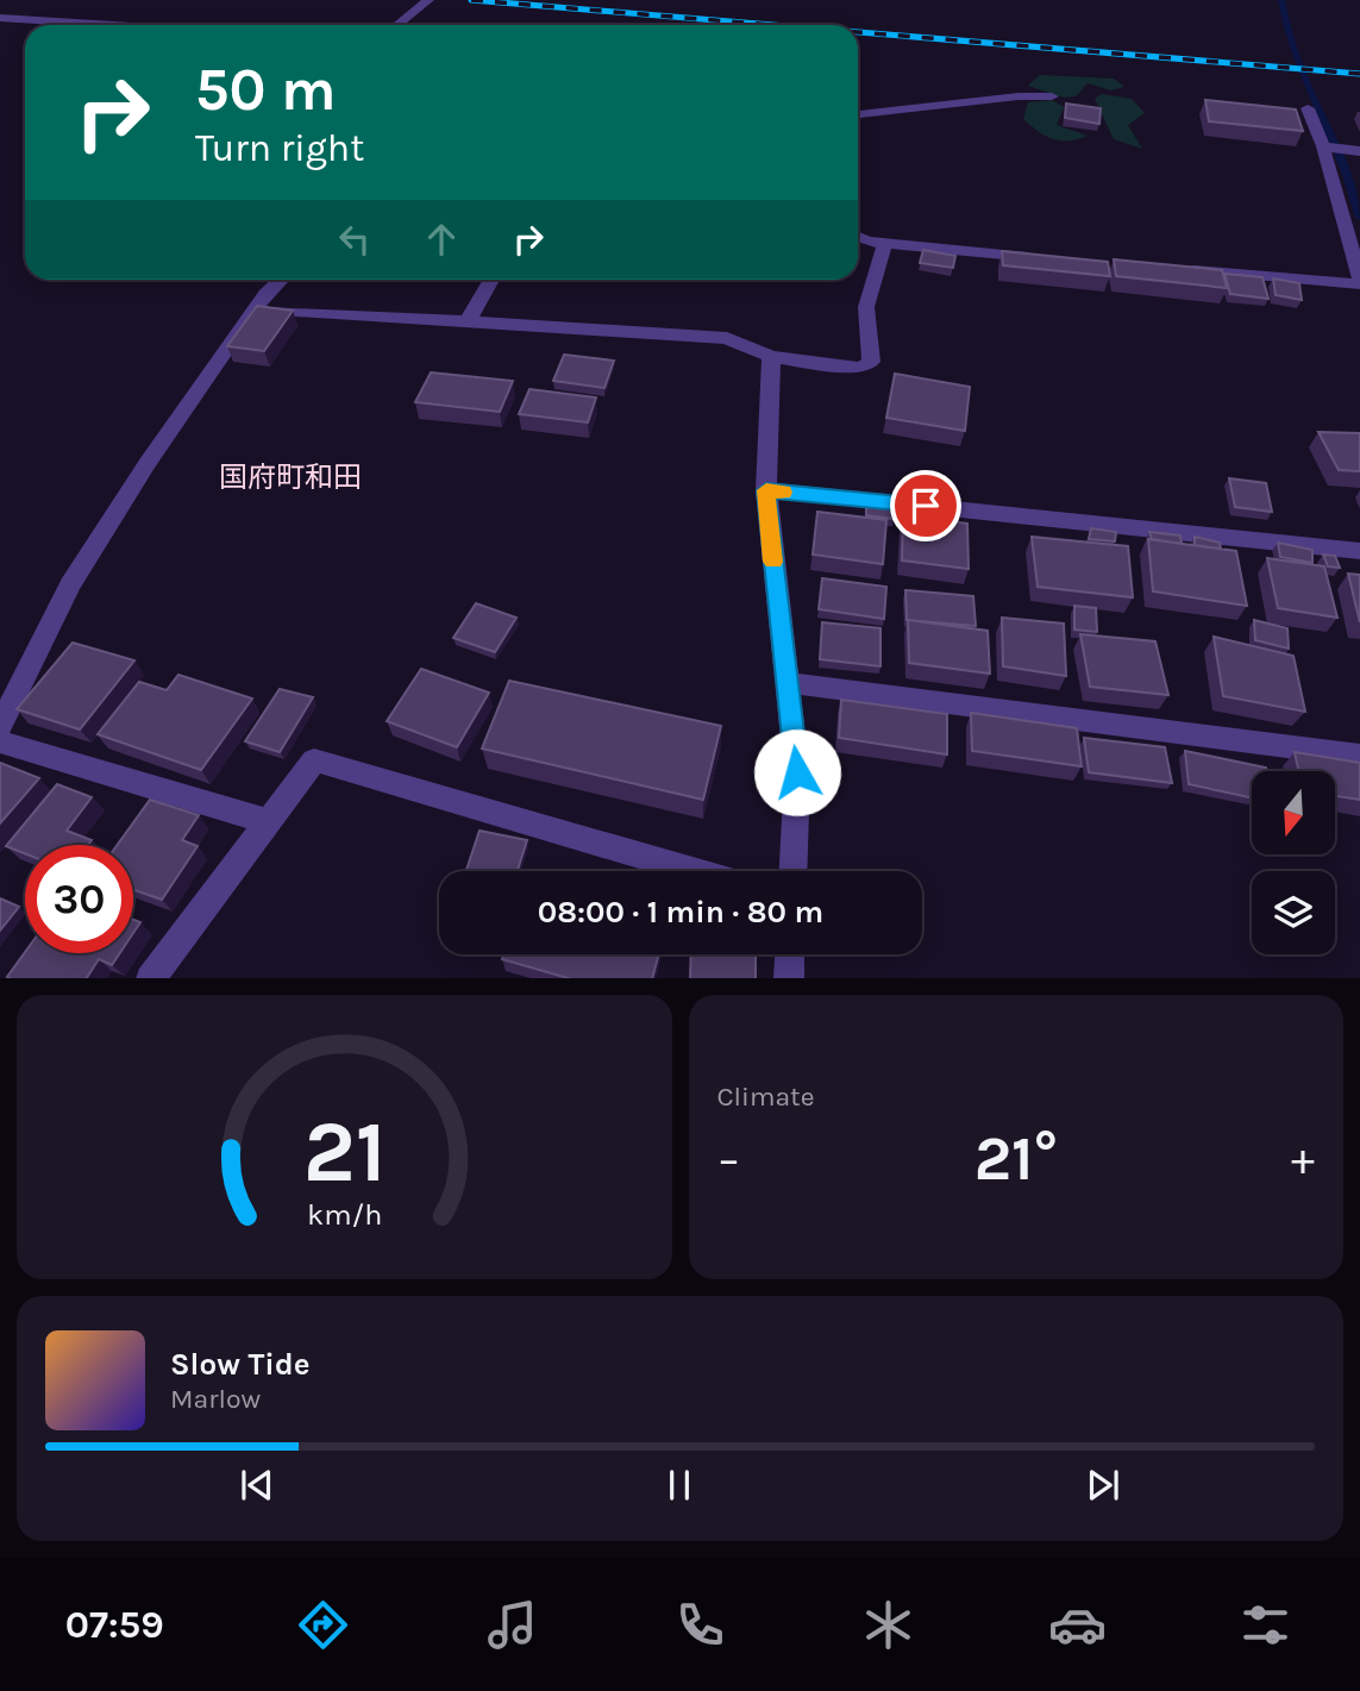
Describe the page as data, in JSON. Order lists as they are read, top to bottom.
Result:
{
  "districts": ["国府町和田"],
  "north": "bottom",
  "page": {
    "turn": ["50 m", "Turn right"],
    "limit": "30",
    "trip": "08:00 · 1 min · 80 m",
    "tile": "Climate",
    "heat": ["−", "21°", "+"],
    "song": ["Slow Tide", "Marlow"],
    "tabs": "07:59",
    "gauge": ["21", "km/h"]
  }
}
